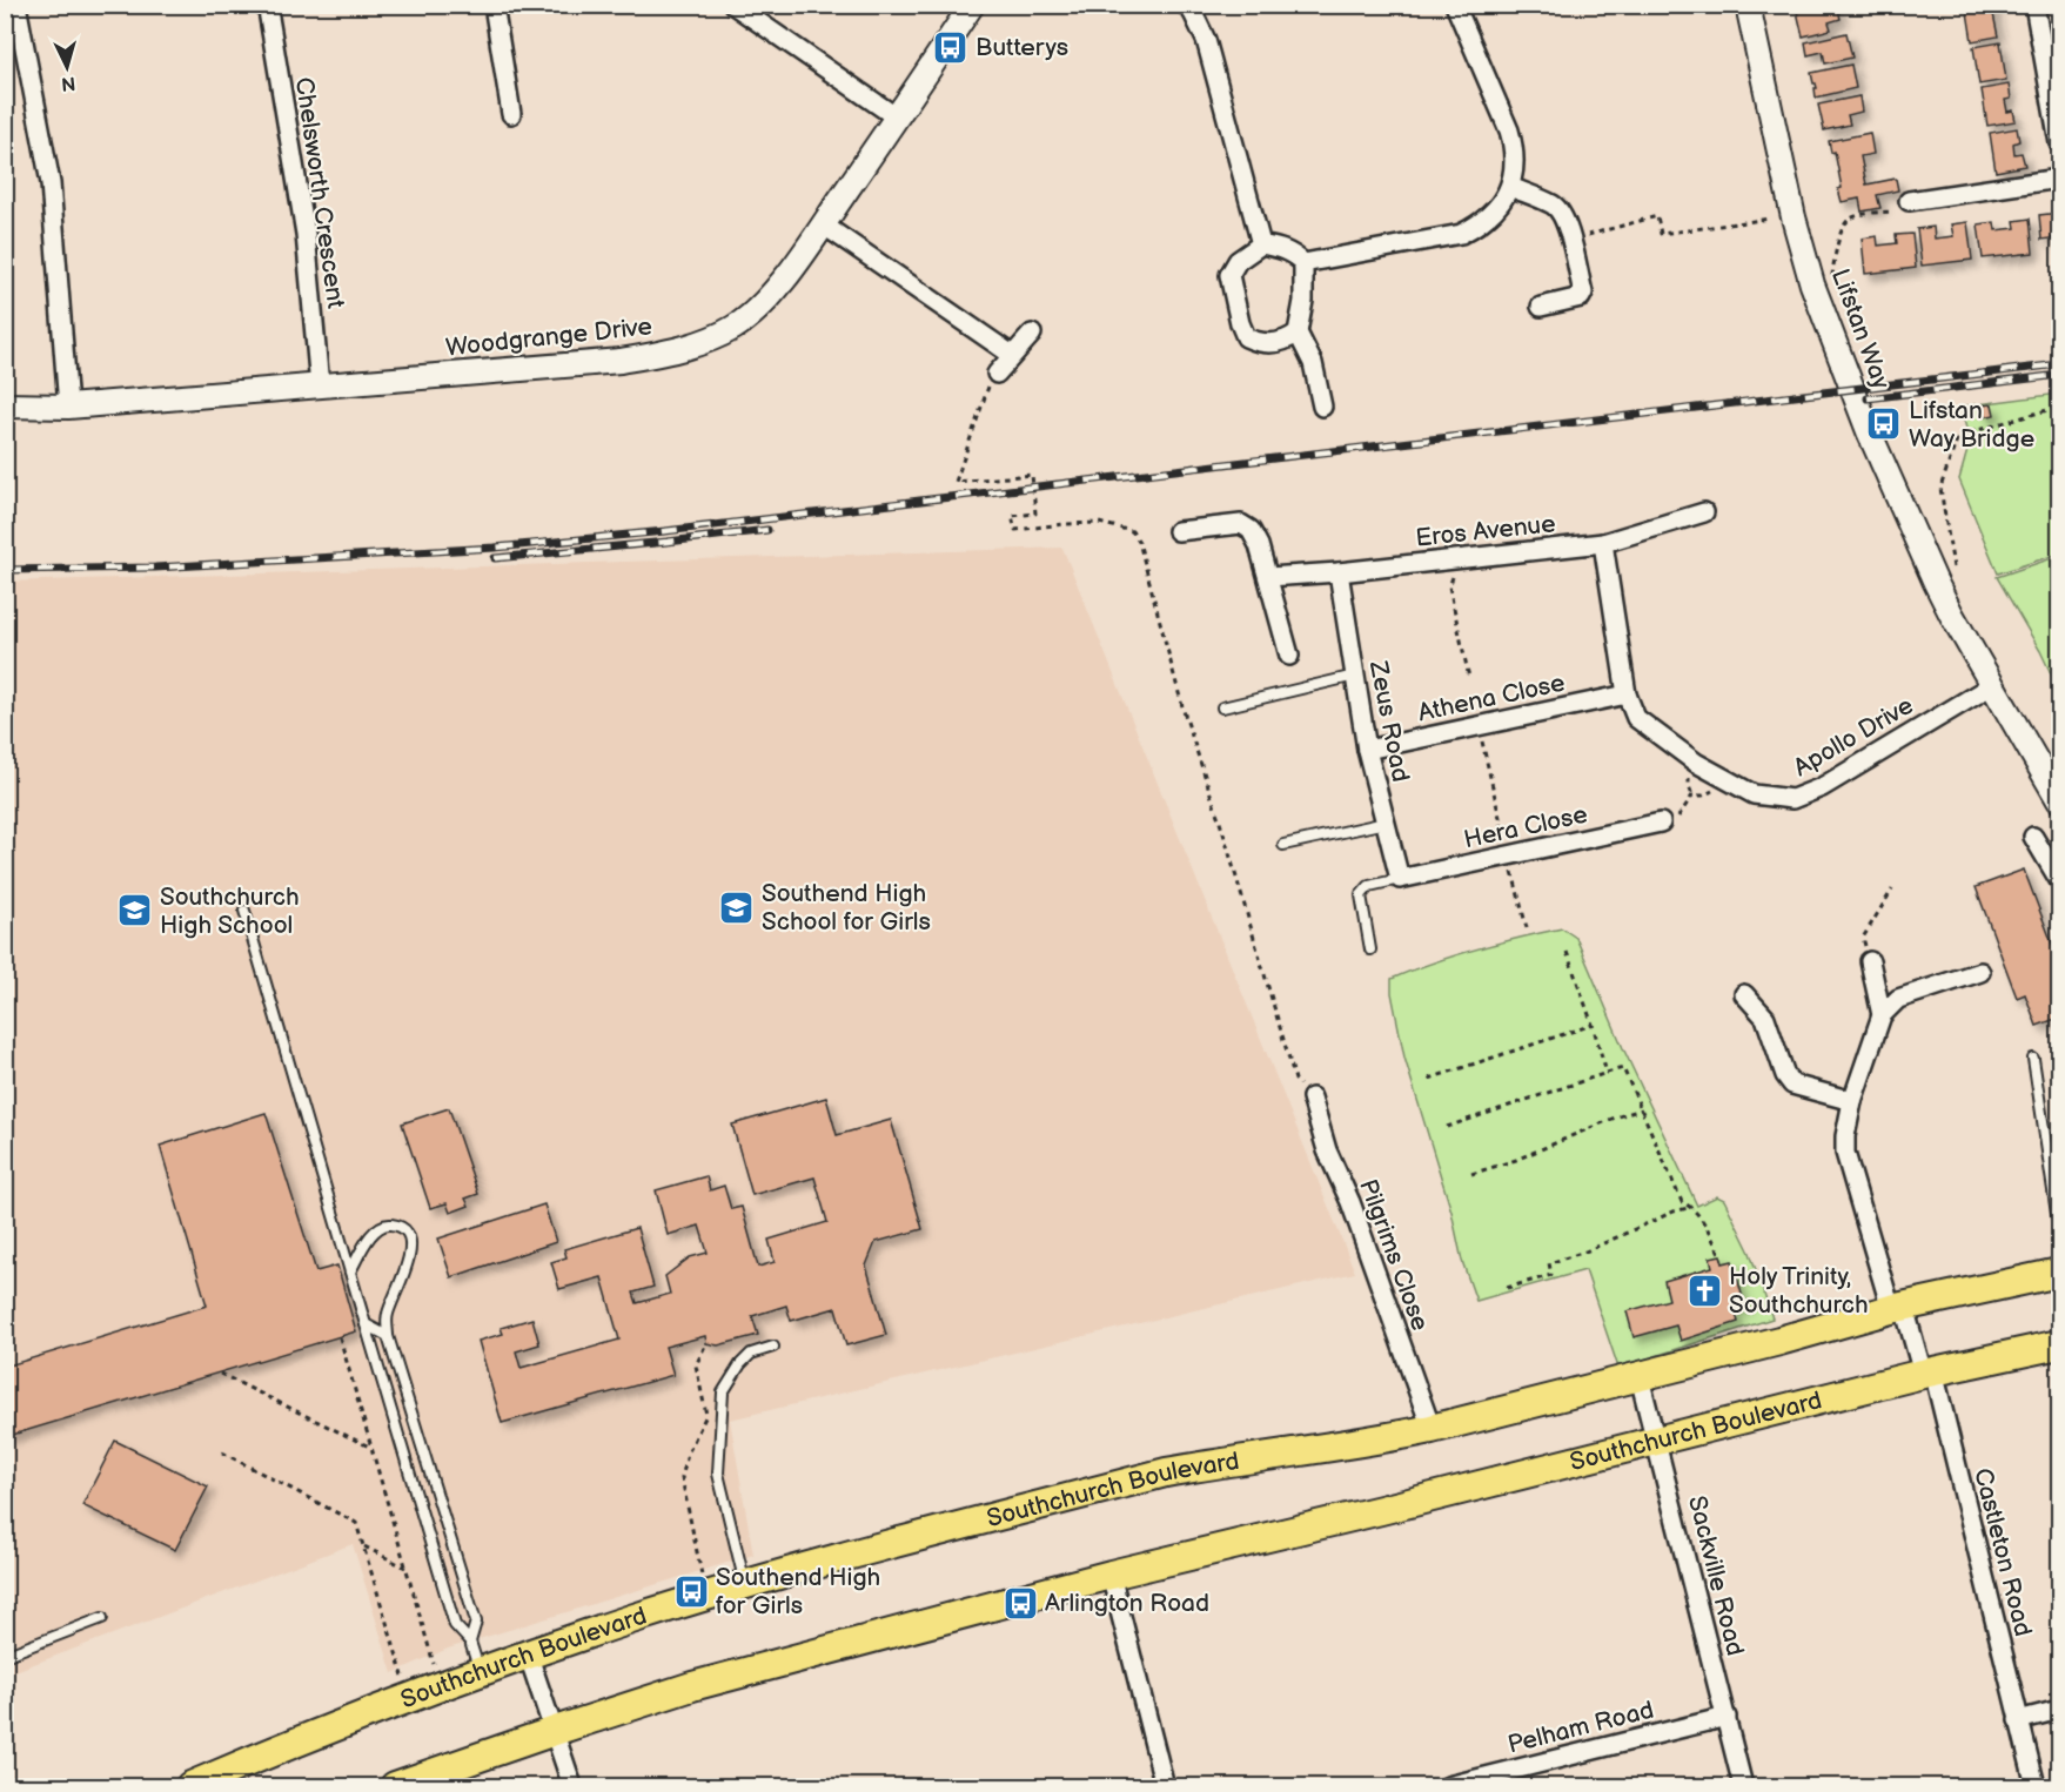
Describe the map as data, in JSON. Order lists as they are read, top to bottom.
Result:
{
  "streets": {
    "main road": ["Southchurch Boulevard"],
    "street": [
      "Chelsworth Crescent",
      "Lifstan Way",
      "Woodgrange Drive",
      "Eros Avenue",
      "Athena Close",
      "Zeus Road",
      "Apollo Drive",
      "Hera Close",
      "Pilgrims Close",
      "Castleton Road",
      "Sackville Road",
      "Pelham Road"
    ]
  },
  "crossings": [
    ["Chelsworth Crescent", "Woodgrange Drive"],
    ["Lifstan Way", "Apollo Drive"],
    ["Eros Avenue", "Zeus Road"],
    ["Eros Avenue", "Apollo Drive"],
    ["Athena Close", "Zeus Road"],
    ["Athena Close", "Apollo Drive"],
    ["Zeus Road", "Hera Close"],
    ["Pilgrims Close", "Southchurch Boulevard"],
    ["Southchurch Boulevard", "Castleton Road"],
    ["Southchurch Boulevard", "Sackville Road"],
    ["Sackville Road", "Pelham Road"]
  ],
  "places": {
    "bus stop": [
      "Butterys",
      "Lifstan Way Bridge",
      "Southend High for Girls",
      "Arlington Road"
    ],
    "school or university": ["Southend High School for Girls", "Southchurch High School"],
    "church": ["Holy Trinity, Southchurch"]
  },
  "north": "bottom"
}
